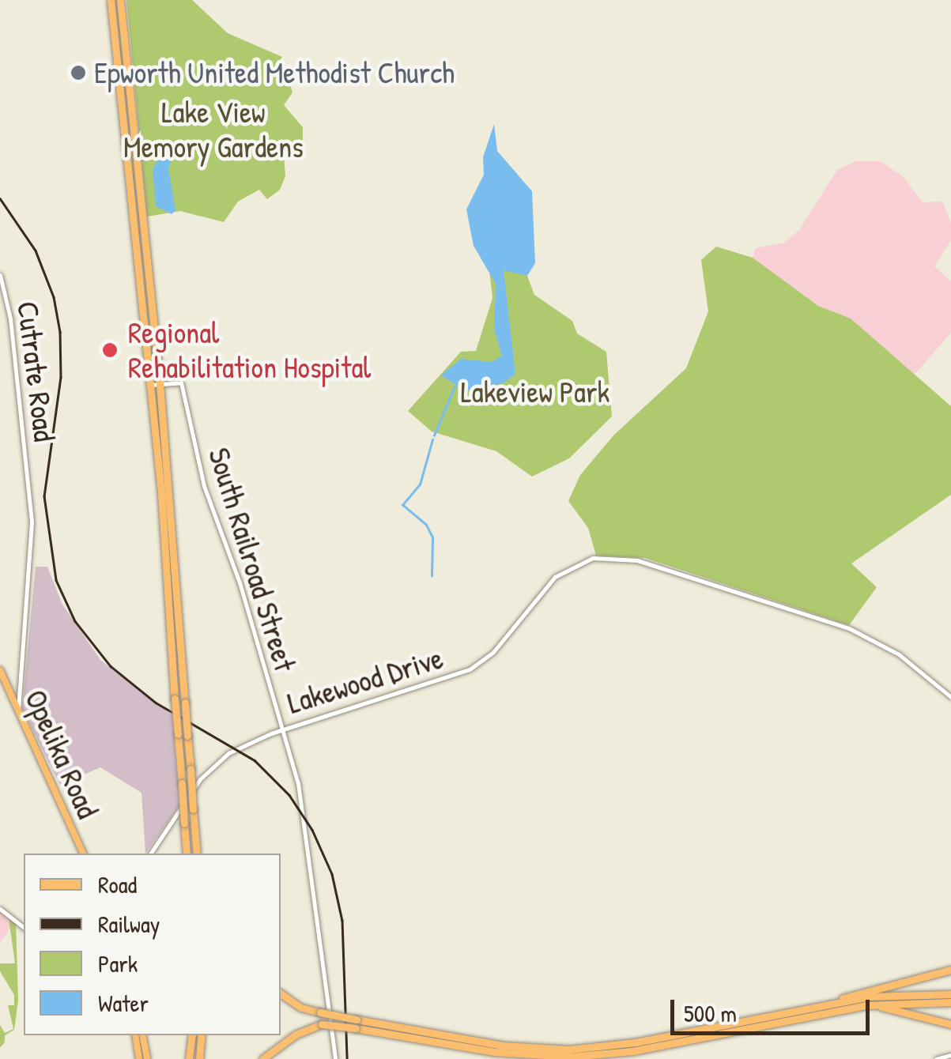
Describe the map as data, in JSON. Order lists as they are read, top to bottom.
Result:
{
  "streets": {
    "main road": ["Opelika Road"],
    "street": ["Cutrate Road", "South Railroad Street", "Lakewood Drive"]
  },
  "crossings": [
    ["Cutrate Road", "Opelika Road"],
    ["South Railroad Street", "Lakewood Drive"]
  ],
  "parks": ["Lake View Memory Gardens", "Lakeview Park"],
  "places": ["Epworth United Methodist Church", "Regional Rehabilitation Hospital"],
  "legend": [
    "Road",
    "Railway",
    "Park",
    "Water"
  ],
  "scale_bar": "500 m"
}
